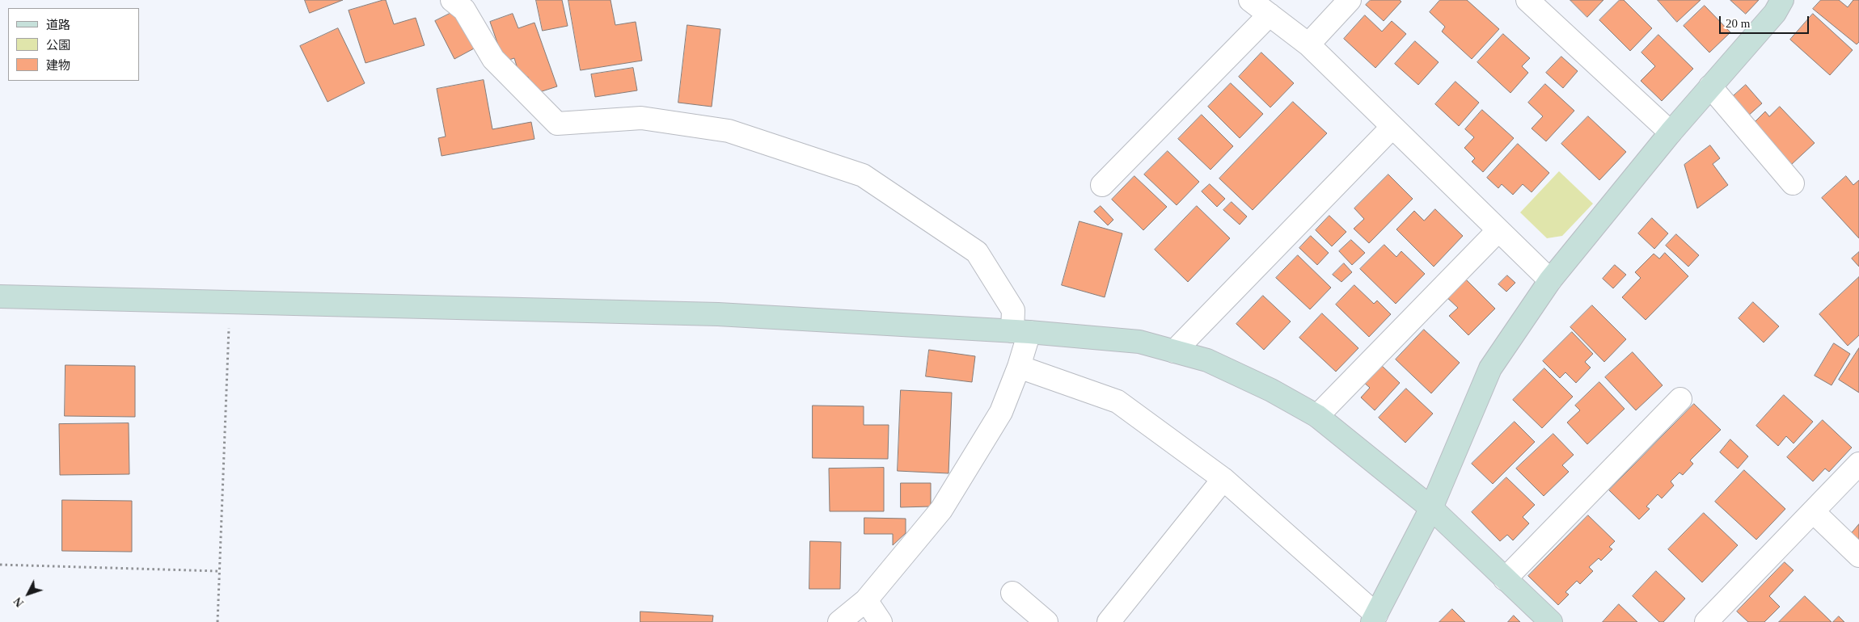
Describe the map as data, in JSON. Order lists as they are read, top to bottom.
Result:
{
  "legend": ["道路", "公園", "建物"],
  "scale_bar": "20 m",
  "north": "bottom left"
}
